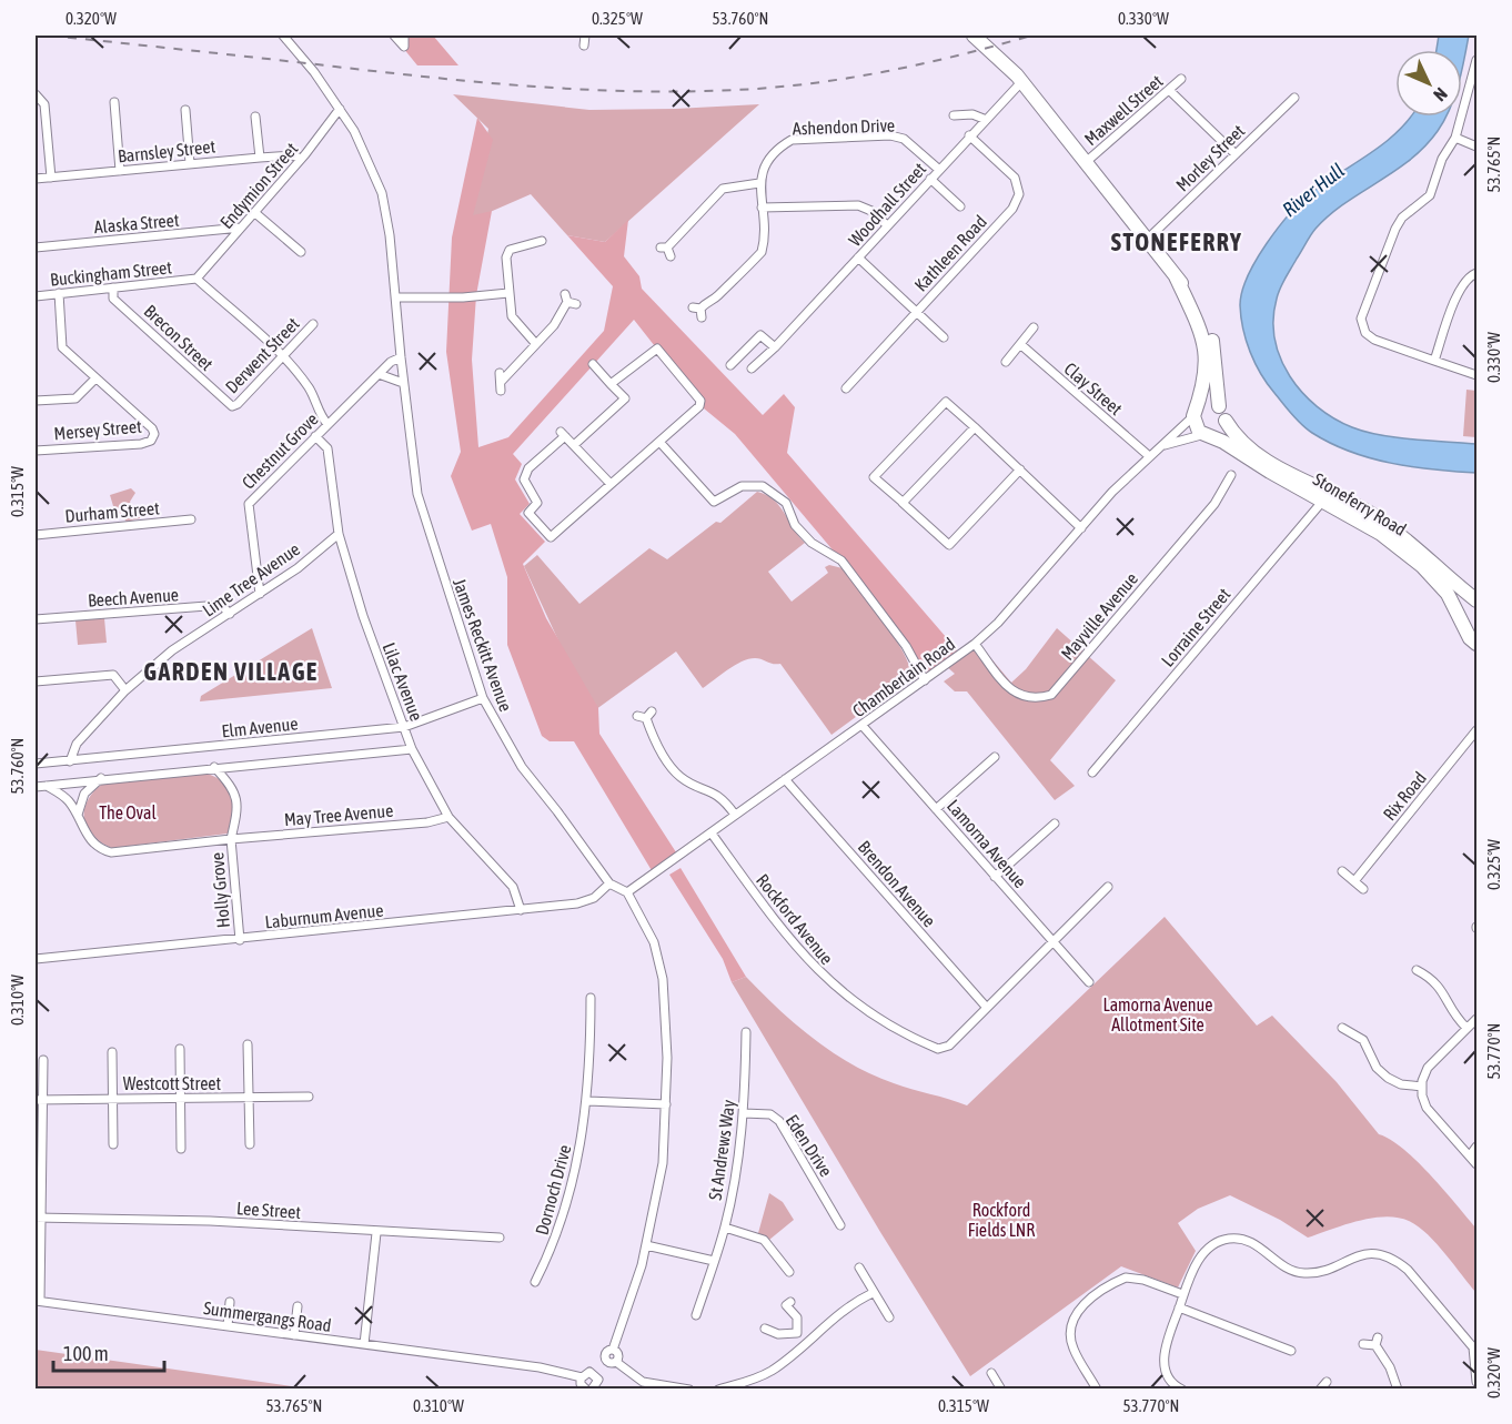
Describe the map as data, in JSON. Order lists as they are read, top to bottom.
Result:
{
  "streets": {
    "highway": ["Stoneferry Road"],
    "street": [
      "Maxwell Street",
      "Ashendon Drive",
      "Barnsley Street",
      "Morley Street",
      "Endymion Street",
      "Woodhall Street",
      "Alaska Street",
      "Kathleen Road",
      "Buckingham Street",
      "Brecon Street",
      "Derwent Street",
      "Clay Street",
      "Mersey Street",
      "Chestnut Grove",
      "Durham Street",
      "Lime Tree Avenue",
      "Beech Avenue",
      "Mayville Avenue",
      "Lorraine Street",
      "James Reckitt Avenue",
      "Chamberlain Road",
      "Lilac Avenue",
      "Elm Avenue",
      "Rix Road",
      "May Tree Avenue",
      "Lamorna Avenue",
      "Brendon Avenue",
      "Holly Grove",
      "Laburnum Avenue",
      "Rockford Avenue",
      "Westcott Street",
      "Eden Drive",
      "St Andrews Way",
      "Dornoch Drive",
      "Lee Street",
      "Summergangs Road"
    ]
  },
  "crossings": [
    ["Ashendon Drive", "Woodhall Street"],
    ["Barnsley Street", "Endymion Street"],
    ["Endymion Street", "Alaska Street"],
    ["Endymion Street", "Buckingham Street"],
    ["Endymion Street", "James Reckitt Avenue"],
    ["Woodhall Street", "Kathleen Road"],
    ["Buckingham Street", "Brecon Street"],
    ["Buckingham Street", "Derwent Street"],
    ["Brecon Street", "Derwent Street"],
    ["Clay Street", "Chamberlain Road"],
    ["Chestnut Grove", "Lime Tree Avenue"],
    ["Chestnut Grove", "James Reckitt Avenue"],
    ["Chestnut Grove", "Lilac Avenue"],
    ["Stoneferry Road", "Lorraine Street"],
    ["Stoneferry Road", "Chamberlain Road"],
    ["Lime Tree Avenue", "Beech Avenue"],
    ["Lime Tree Avenue", "Lilac Avenue"],
    ["Lime Tree Avenue", "Elm Avenue"],
    ["Mayville Avenue", "Chamberlain Road"],
    ["James Reckitt Avenue", "Chamberlain Road"],
    ["James Reckitt Avenue", "Elm Avenue"],
    ["James Reckitt Avenue", "Laburnum Avenue"],
    ["Chamberlain Road", "Lamorna Avenue"],
    ["Chamberlain Road", "Brendon Avenue"],
    ["Chamberlain Road", "Rockford Avenue"],
    ["Lilac Avenue", "Elm Avenue"],
    ["Lilac Avenue", "May Tree Avenue"],
    ["Lilac Avenue", "Laburnum Avenue"],
    ["May Tree Avenue", "Holly Grove"],
    ["Lamorna Avenue", "Rockford Avenue"],
    ["Brendon Avenue", "Rockford Avenue"],
    ["Holly Grove", "Laburnum Avenue"],
    ["Eden Drive", "St Andrews Way"]
  ],
  "districts": ["STONEFERRY", "GARDEN VILLAGE"],
  "water": ["River Hull"],
  "parks": ["The Oval", "Lamorna Avenue Allotment Site", "Rockford Fields LNR"],
  "scale_bar": "100 m",
  "north": "bottom right",
  "coordinates": [
    "0.320°W",
    "0.325°W",
    "53.760°N",
    "0.330°W",
    "53.765°N",
    "0.315°W",
    "0.310°W",
    "53.770°N"
  ]
}
